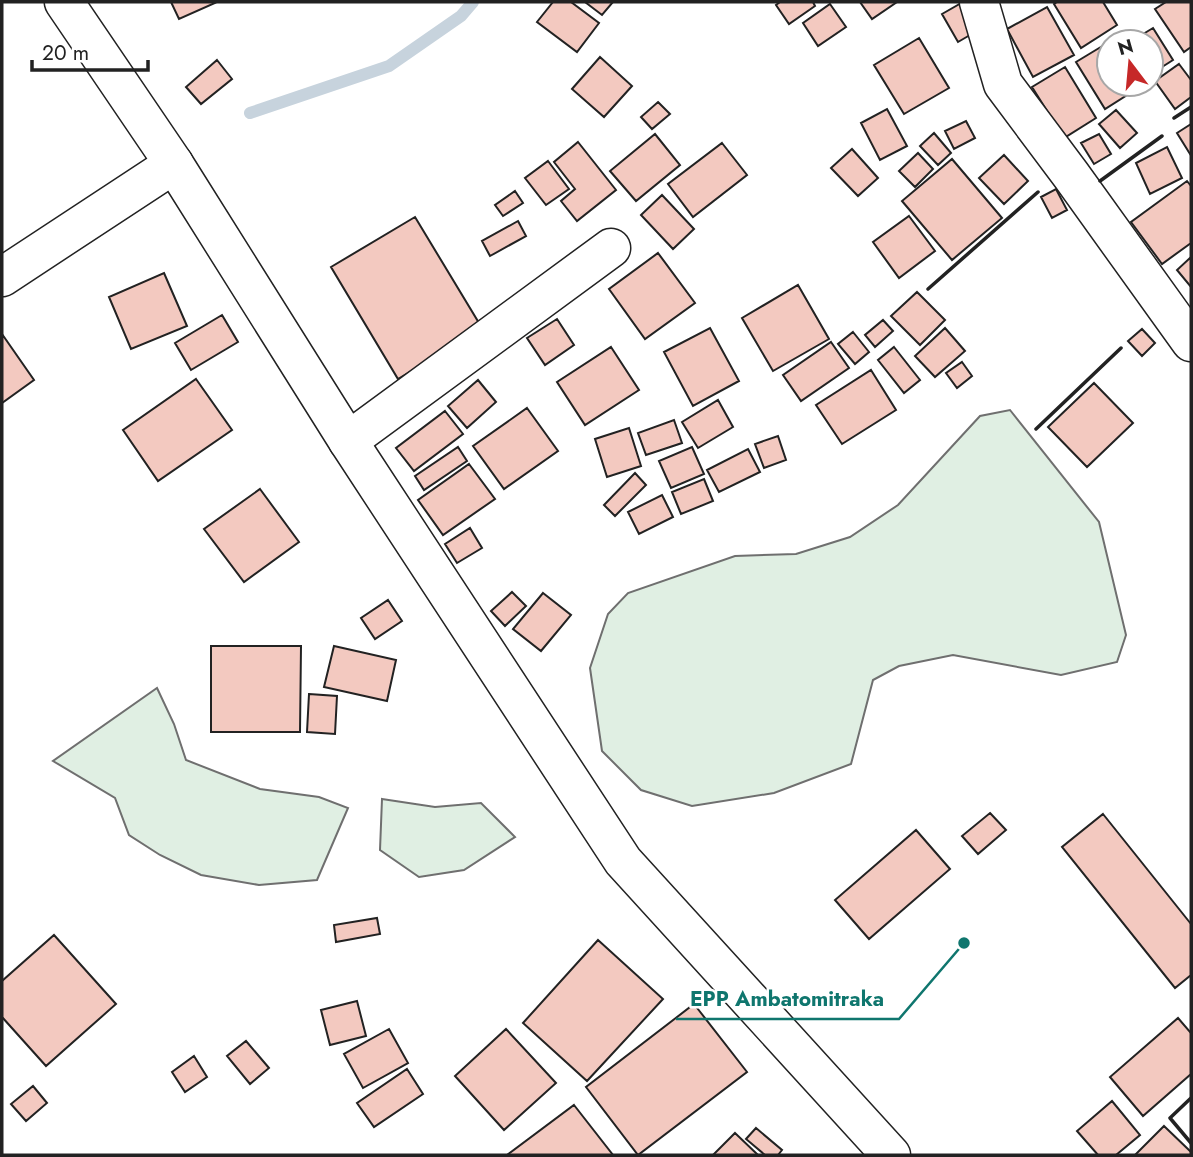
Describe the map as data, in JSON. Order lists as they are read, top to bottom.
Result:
{
  "places": ["EPP Ambatomitraka"],
  "scale_bar": "20 m",
  "north": "top"
}
